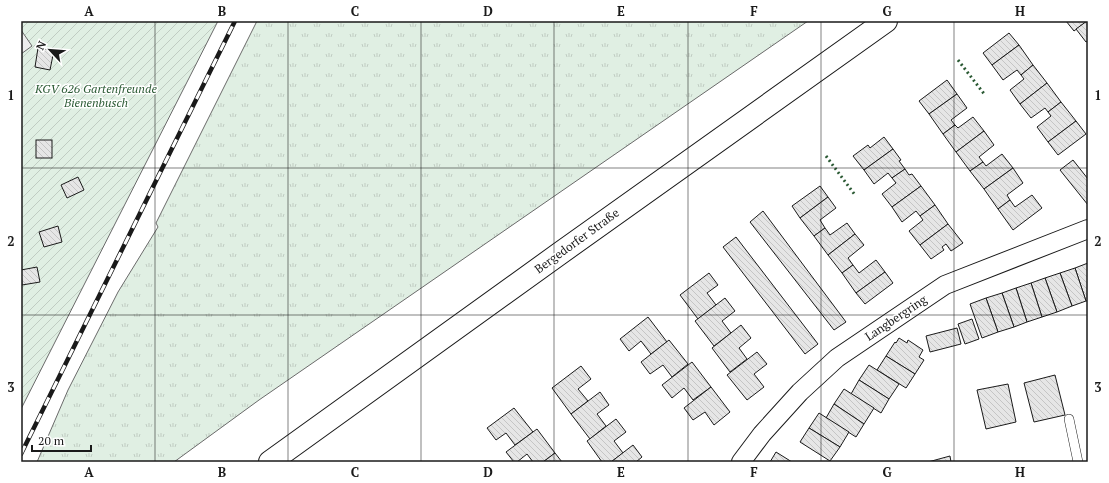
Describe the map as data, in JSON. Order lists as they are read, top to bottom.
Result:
{
  "streets": {
    "main road": ["Bergedorfer Straße"],
    "street": ["Langbergring"]
  },
  "parks": ["KGV 626 Gartenfreunde Bienenbusch"],
  "scale_bar": "20 m",
  "north": "top left",
  "grid": {
    "columns": [
      "A",
      "B",
      "C",
      "D",
      "E",
      "F",
      "G",
      "H"
    ],
    "rows": ["1", "2", "3"]
  }
}
